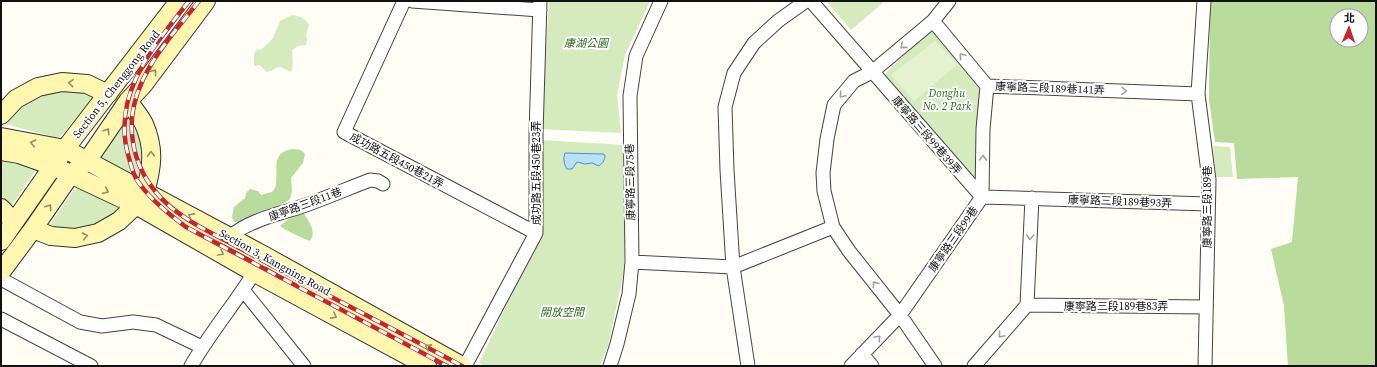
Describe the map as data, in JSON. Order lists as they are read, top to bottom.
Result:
{
  "streets": {
    "main road": ["Section 5, Chenggong Road", "Section 3, Kangning Road"],
    "street": [
      "康寧路三段189巷141弄",
      "康寧路三段99巷39弄",
      "成功路五段450巷21弄",
      "成功路五段450巷23弄",
      "康寧路三段75巷",
      "康寧路三段189巷93弄",
      "康寧路三段11巷",
      "康寧路三段189巷",
      "康寧路三段99巷",
      "康寧路三段189巷83弄"
    ]
  },
  "crossings": [
    ["Section 5, Chenggong Road", "Section 3, Kangning Road"],
    ["康寧路三段189巷141弄", "康寧路三段189巷"],
    ["康寧路三段189巷141弄", "康寧路三段99巷"],
    ["康寧路三段99巷39弄", "康寧路三段189巷93弄"],
    ["康寧路三段99巷39弄", "康寧路三段99巷"],
    ["成功路五段450巷21弄", "成功路五段450巷23弄"],
    ["康寧路三段189巷93弄", "康寧路三段189巷"],
    ["康寧路三段189巷93弄", "康寧路三段99巷"],
    ["康寧路三段11巷", "Section 3, Kangning Road"],
    ["康寧路三段189巷", "康寧路三段189巷83弄"]
  ],
  "one_way": ["康寧路三段99巷"],
  "parks": ["康湖公園", "Donghu No. 2 Park", "開放空間"],
  "north": "top"
}
